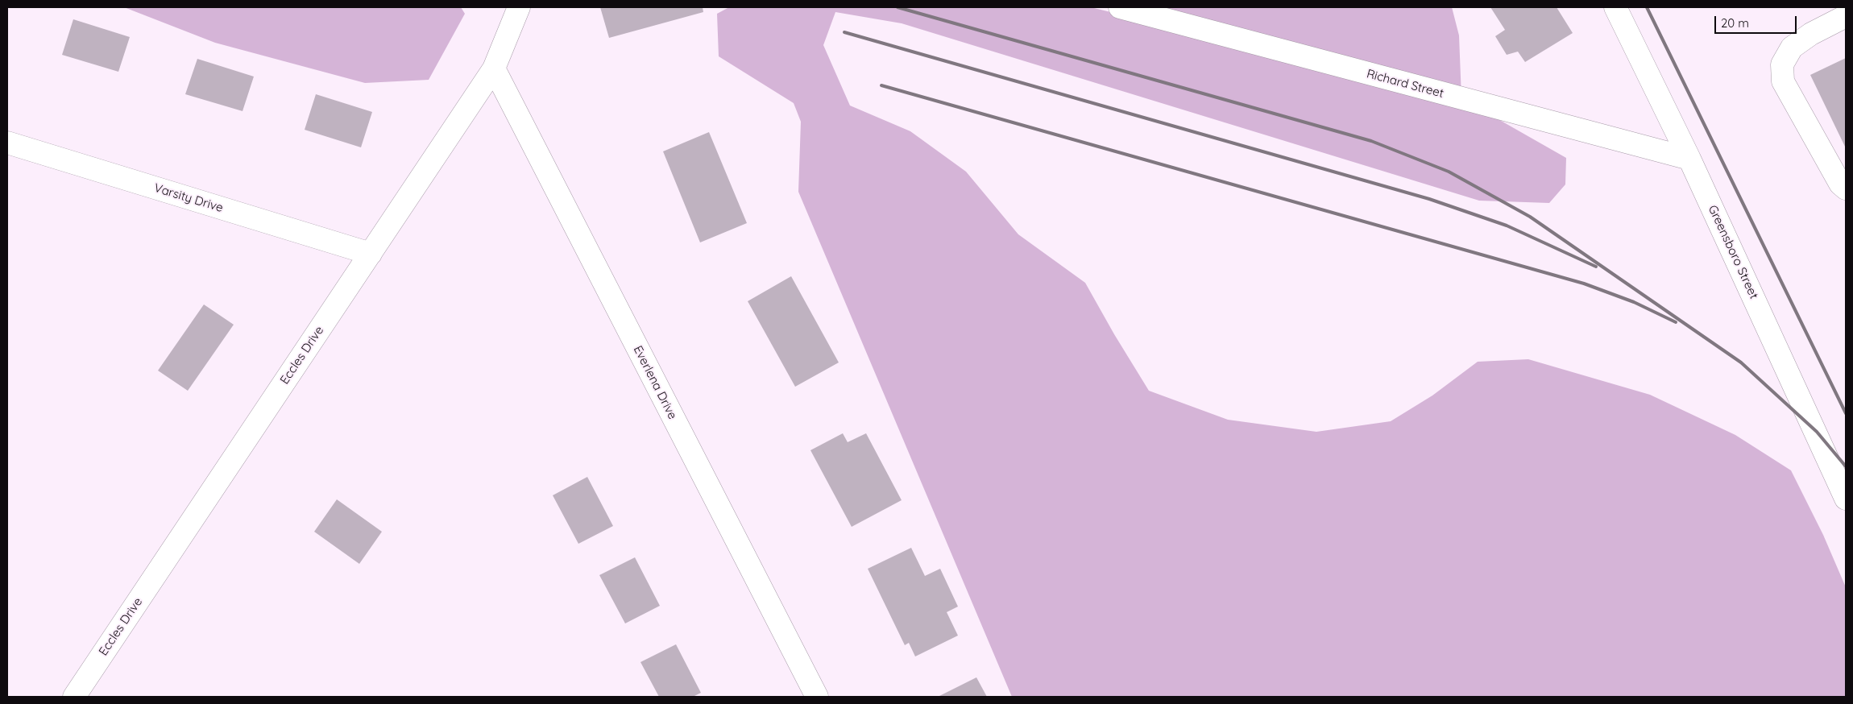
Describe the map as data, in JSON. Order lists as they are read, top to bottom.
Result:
{
  "streets": {
    "street": [
      "Richard Street",
      "Varsity Drive",
      "Greensboro Street",
      "Eccles Drive",
      "Everlena Drive"
    ]
  },
  "crossings": [
    ["Richard Street", "Greensboro Street"],
    ["Varsity Drive", "Eccles Drive"],
    ["Eccles Drive", "Everlena Drive"]
  ],
  "scale_bar": "20 m"
}
